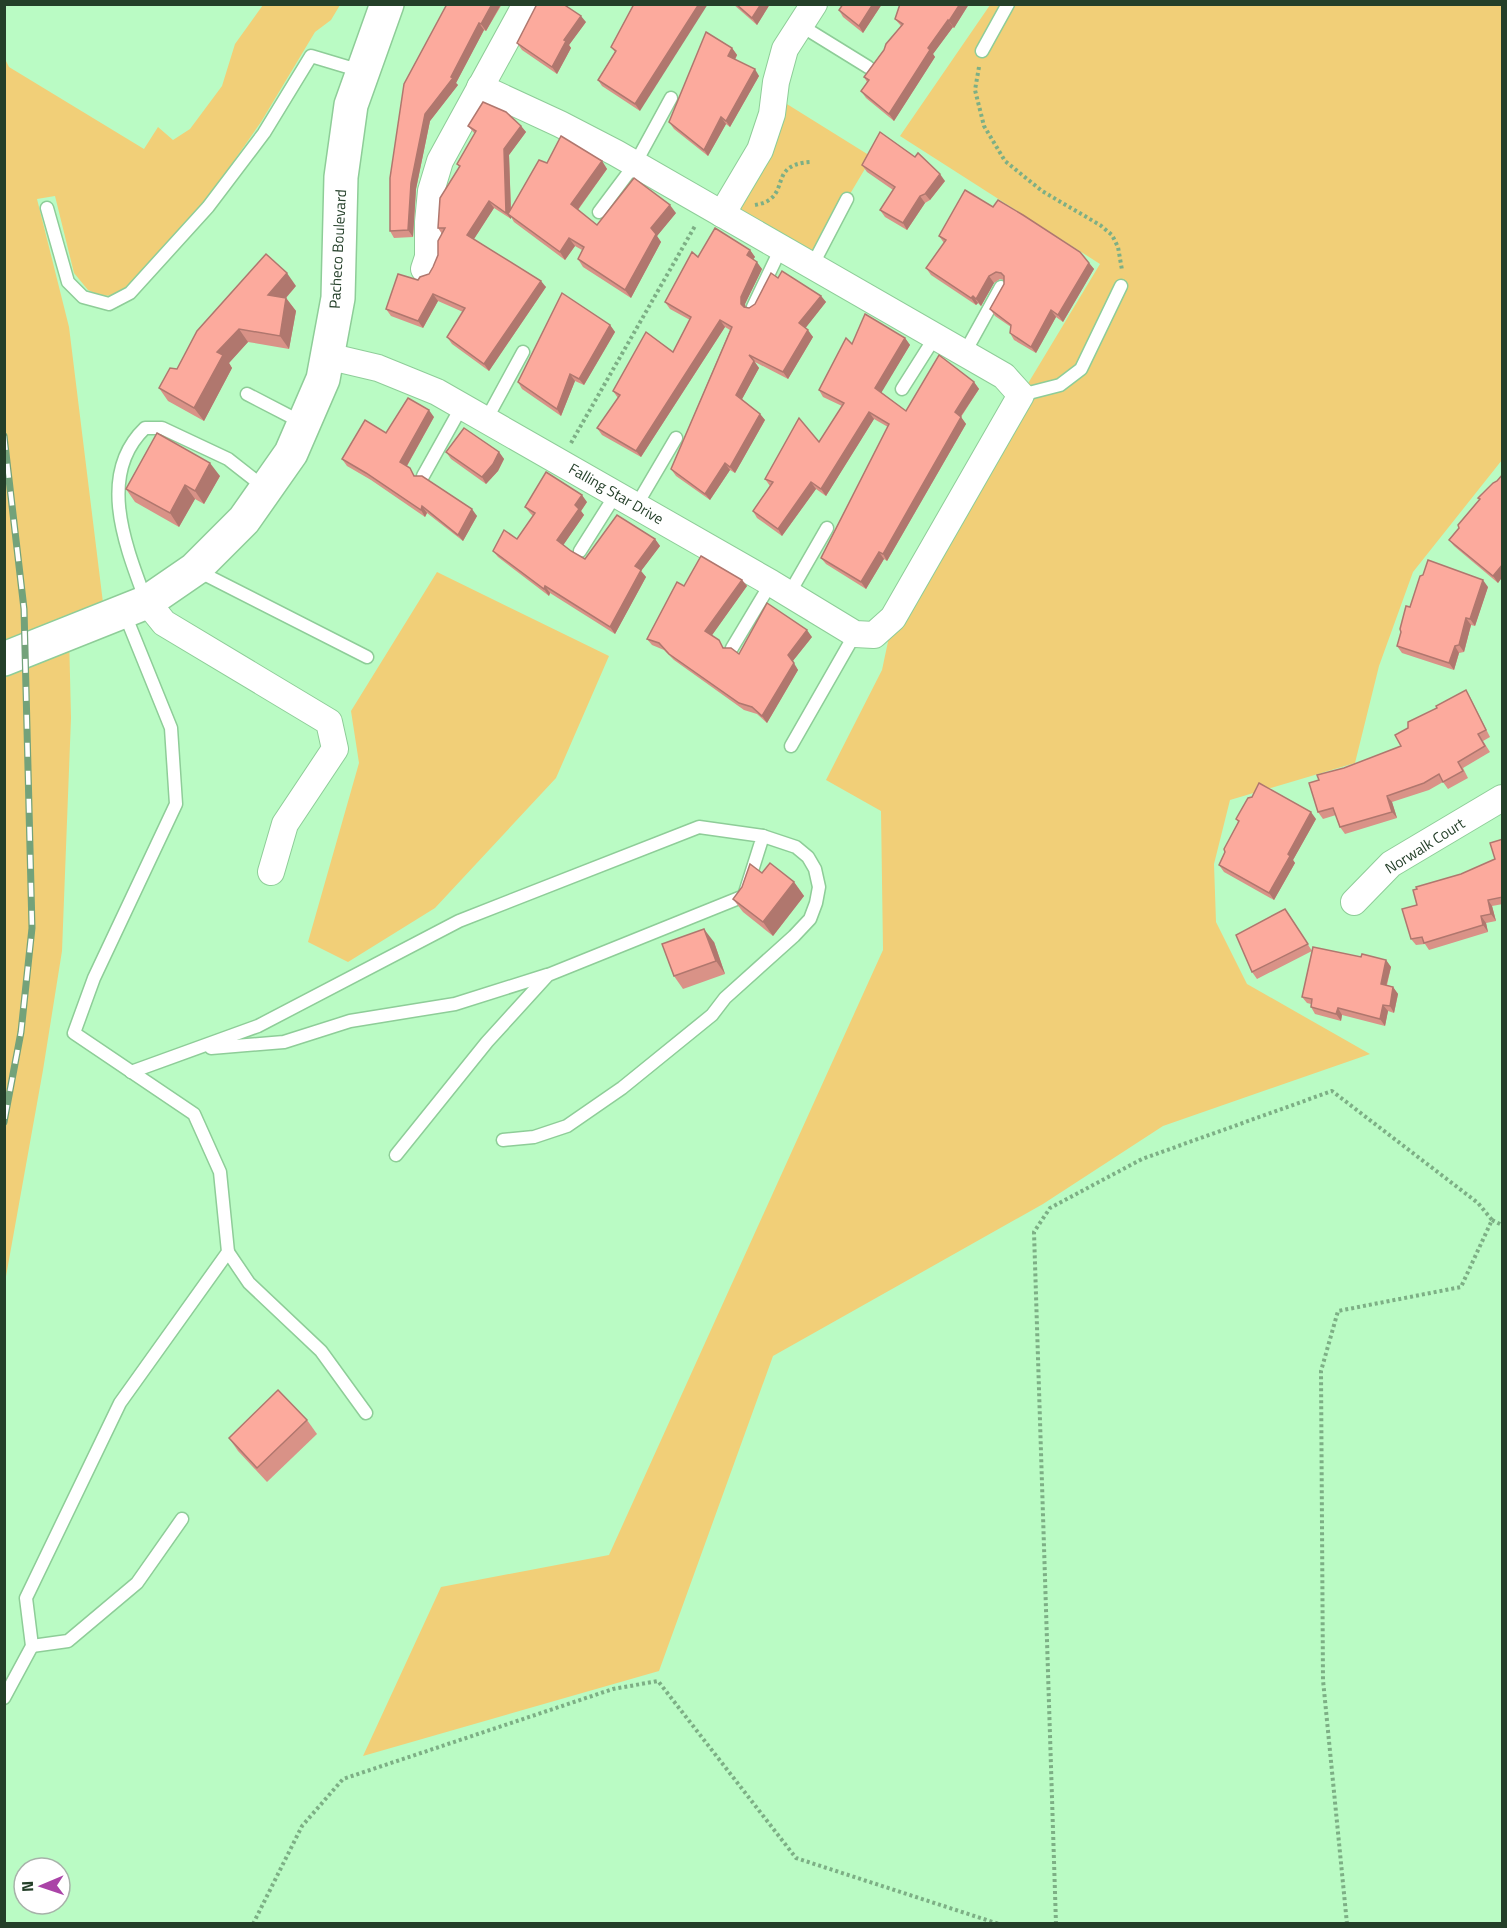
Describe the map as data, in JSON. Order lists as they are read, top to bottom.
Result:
{
  "streets": {
    "main road": ["Pacheco Boulevard"],
    "street": ["Falling Star Drive", "Norwalk Court"]
  },
  "crossings": [
    ["Pacheco Boulevard", "Falling Star Drive"]
  ],
  "north": "left"
}
